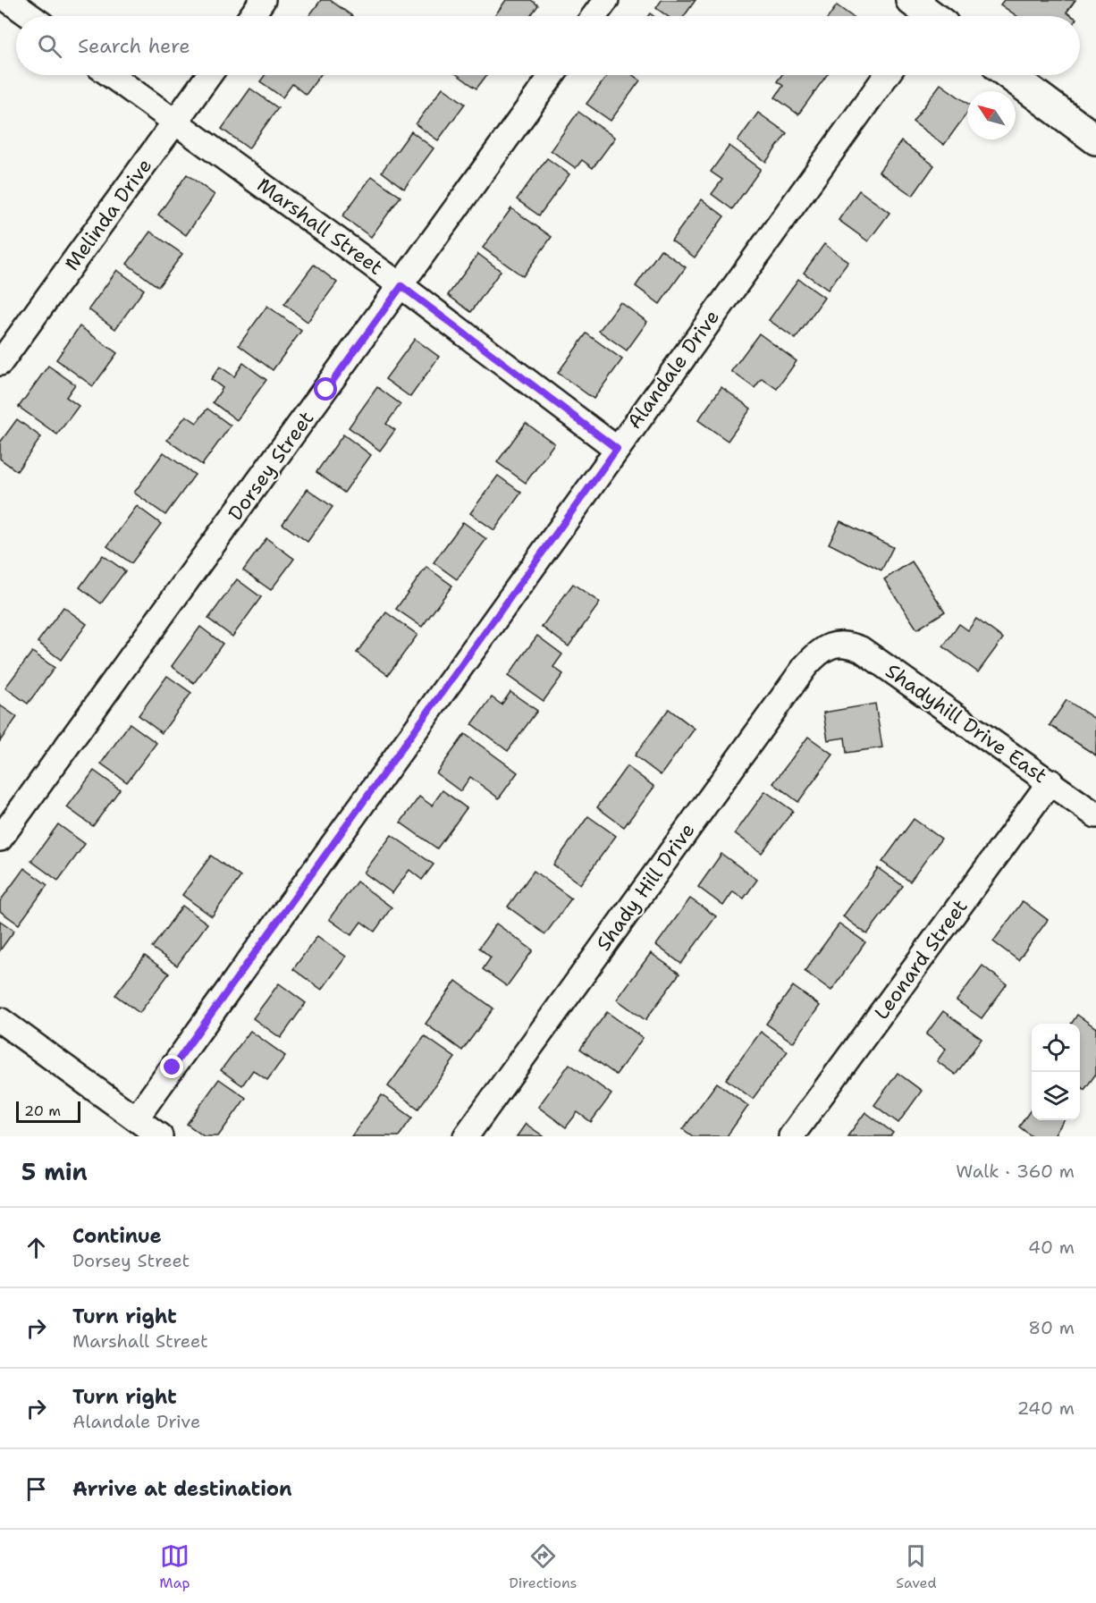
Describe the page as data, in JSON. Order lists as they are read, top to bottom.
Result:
{
  "streets": {
    "street": [
      "Melinda Drive",
      "Marshall Street",
      "Alandale Drive",
      "Dorsey Street",
      "Shadyhill Drive East",
      "Shady Hill Drive",
      "Leonard Street"
    ]
  },
  "crossings": [
    ["Melinda Drive", "Marshall Street"],
    ["Marshall Street", "Alandale Drive"],
    ["Marshall Street", "Dorsey Street"],
    ["Shadyhill Drive East", "Shady Hill Drive"],
    ["Shadyhill Drive East", "Leonard Street"]
  ],
  "scale_bar": "20 m",
  "north": "top left",
  "page": {
    "search": "Search here",
    "scale": "20 m",
    "heading": ["5 min", "Walk · 360 m"],
    "list": [
      ["Continue", "Dorsey Street", "40 m"],
      ["Turn right", "Marshall Street", "80 m"],
      ["Turn right", "Alandale Drive", "240 m"],
      "Arrive at destination"
    ],
    "nav": ["Map", "Directions", "Saved"]
  }
}
